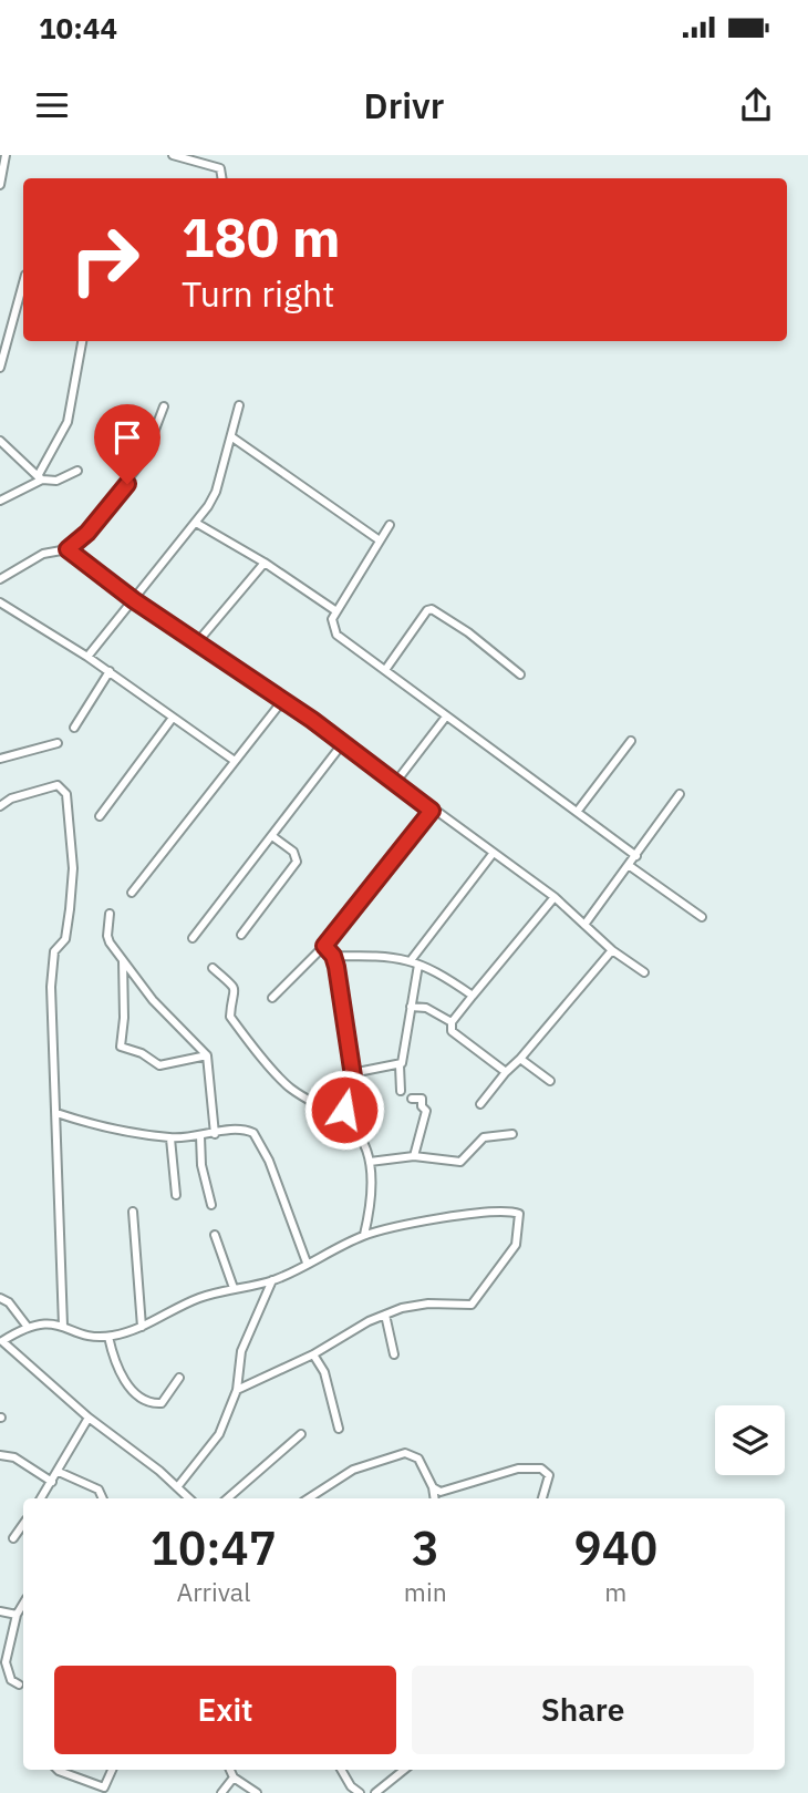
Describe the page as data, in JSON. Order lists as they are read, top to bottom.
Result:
{
  "page": {
    "status": "10:44",
    "header": "Drivr",
    "turn": ["180 m", "Turn right"],
    "eta": [
      "10:47",
      "Arrival",
      "3",
      "min",
      "940",
      "m"
    ],
    "buttons": ["Exit", "Share"]
  }
}
